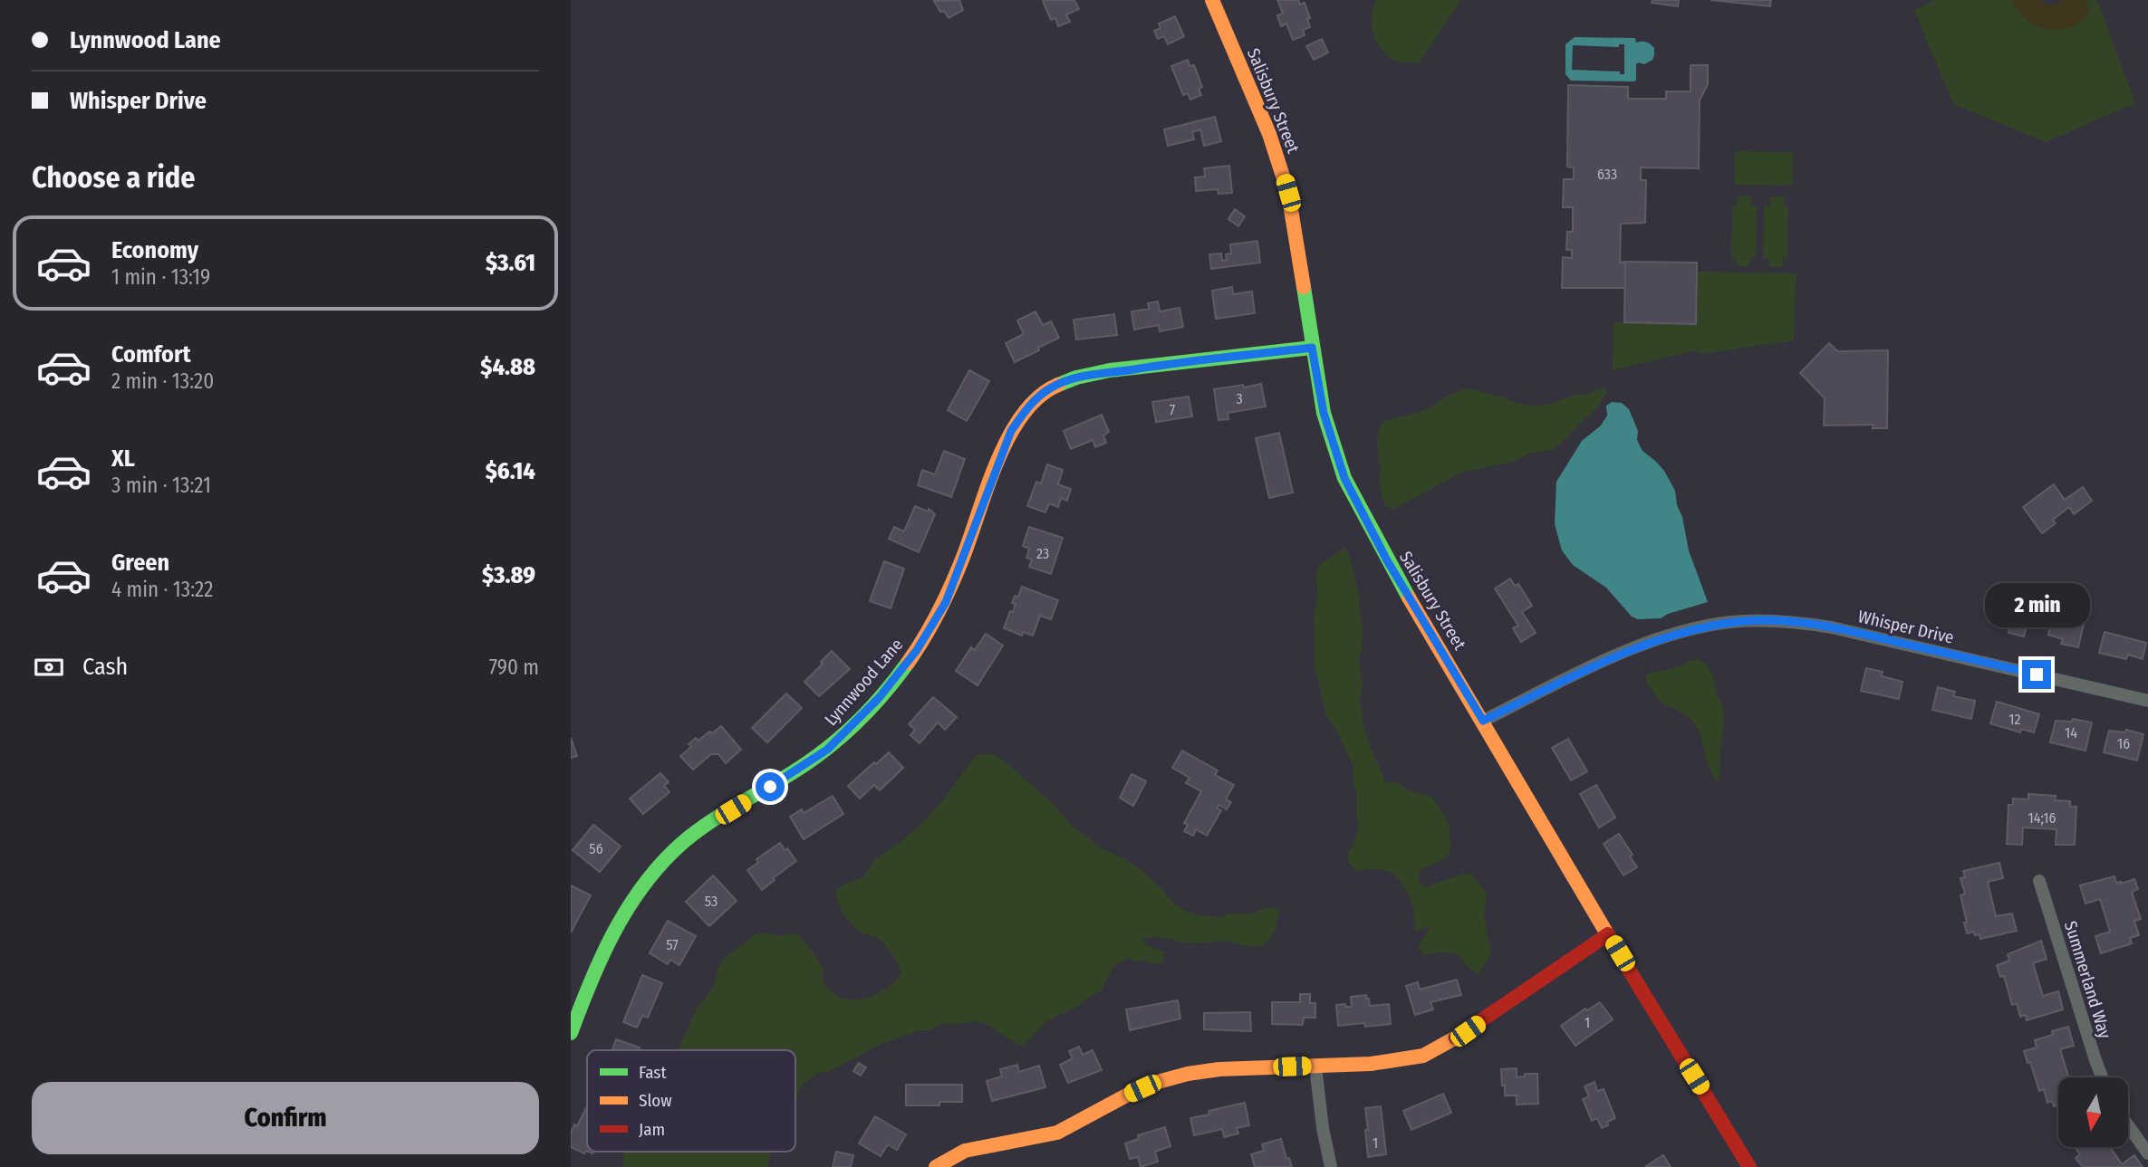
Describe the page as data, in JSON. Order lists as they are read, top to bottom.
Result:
{
  "streets": {
    "street": [
      "Salisbury Street",
      "Whisper Drive",
      "Lynnwood Lane",
      "Summerland Way"
    ]
  },
  "crossings": [
    ["Salisbury Street", "Whisper Drive"],
    ["Salisbury Street", "Lynnwood Lane"]
  ],
  "house_numbers": [
    "633",
    "3",
    "7",
    "23",
    "12",
    "14",
    "16",
    "14;16",
    "56",
    "53",
    "57",
    "1",
    "1"
  ],
  "legend": ["Fast", "Slow", "Jam"],
  "north": "bottom",
  "page": {
    "banner": ["Lynnwood Lane", "Whisper Drive"],
    "heading": "Choose a ride",
    "list": [
      {
        "name": "Economy",
        "note": "1 min · 13:19",
        "value": "$3.61"
      },
      {
        "name": "Comfort",
        "note": "2 min · 13:20",
        "value": "$4.88"
      },
      {
        "name": "XL",
        "note": "3 min · 13:21",
        "value": "$6.14"
      },
      {
        "name": "Green",
        "note": "4 min · 13:22",
        "value": "$3.89"
      }
    ],
    "bubble": "2 min",
    "pay": ["Cash", "790 m"],
    "buttons": "Confirm"
  }
}
